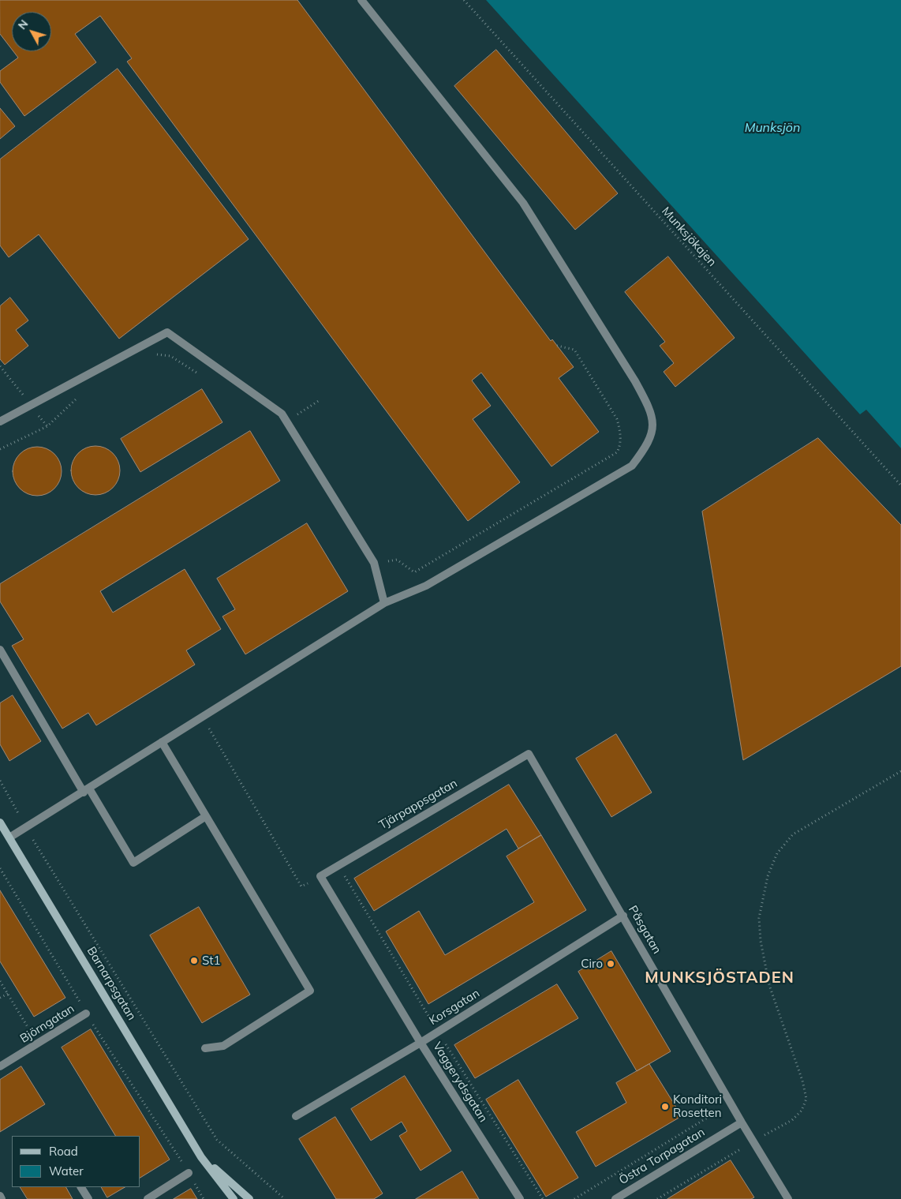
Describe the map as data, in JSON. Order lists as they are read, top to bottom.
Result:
{
  "streets": {
    "main road": ["Barnarpsgatan"],
    "street": [
      "Tjärpappsgatan",
      "Påsgatan",
      "Korsgatan",
      "Björngatan",
      "Vaggerydsgatan",
      "Östra Torpagatan"
    ],
    "path": ["Munksjökajen"]
  },
  "crossings": [
    ["Tjärpappsgatan", "Påsgatan"],
    ["Tjärpappsgatan", "Vaggerydsgatan"],
    ["Påsgatan", "Korsgatan"],
    ["Påsgatan", "Östra Torpagatan"],
    ["Korsgatan", "Vaggerydsgatan"]
  ],
  "districts": ["MUNKSJÖSTADEN"],
  "water": ["Munksjön"],
  "places": ["St1", "Ciro", "Konditori Rosetten"],
  "legend": ["Road", "Water"],
  "north": "top left"
}
